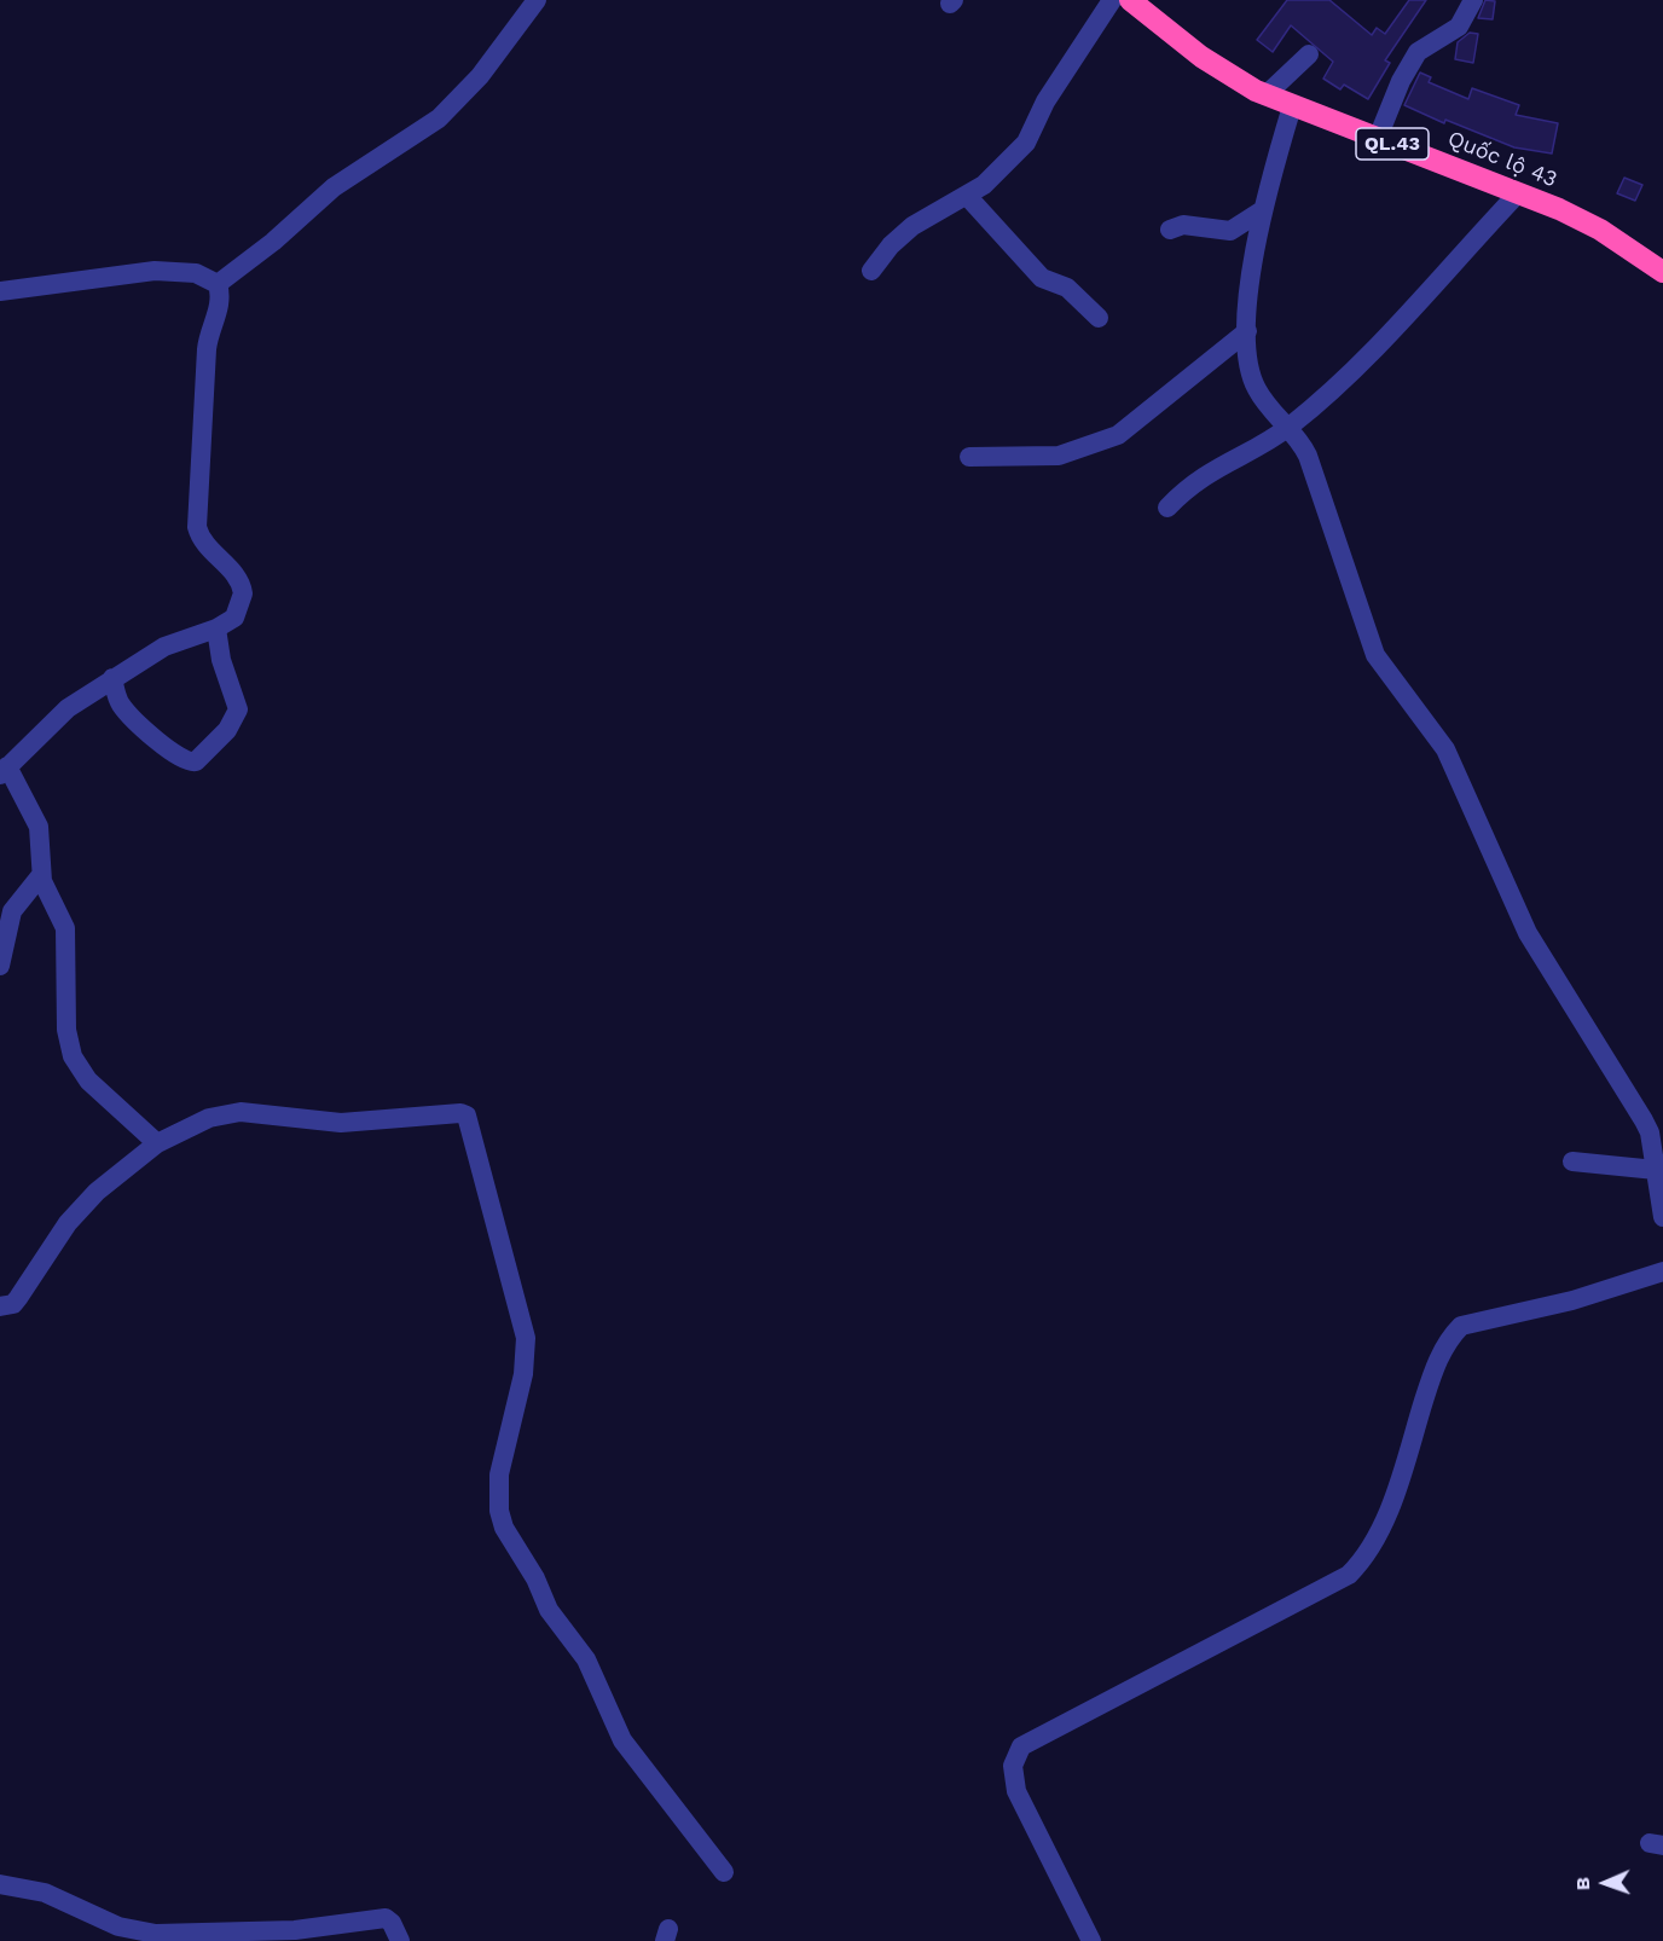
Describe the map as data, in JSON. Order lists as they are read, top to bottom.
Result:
{
  "streets": {
    "highway": ["QL.43", "Quốc lộ 43"]
  },
  "north": "left"
}
